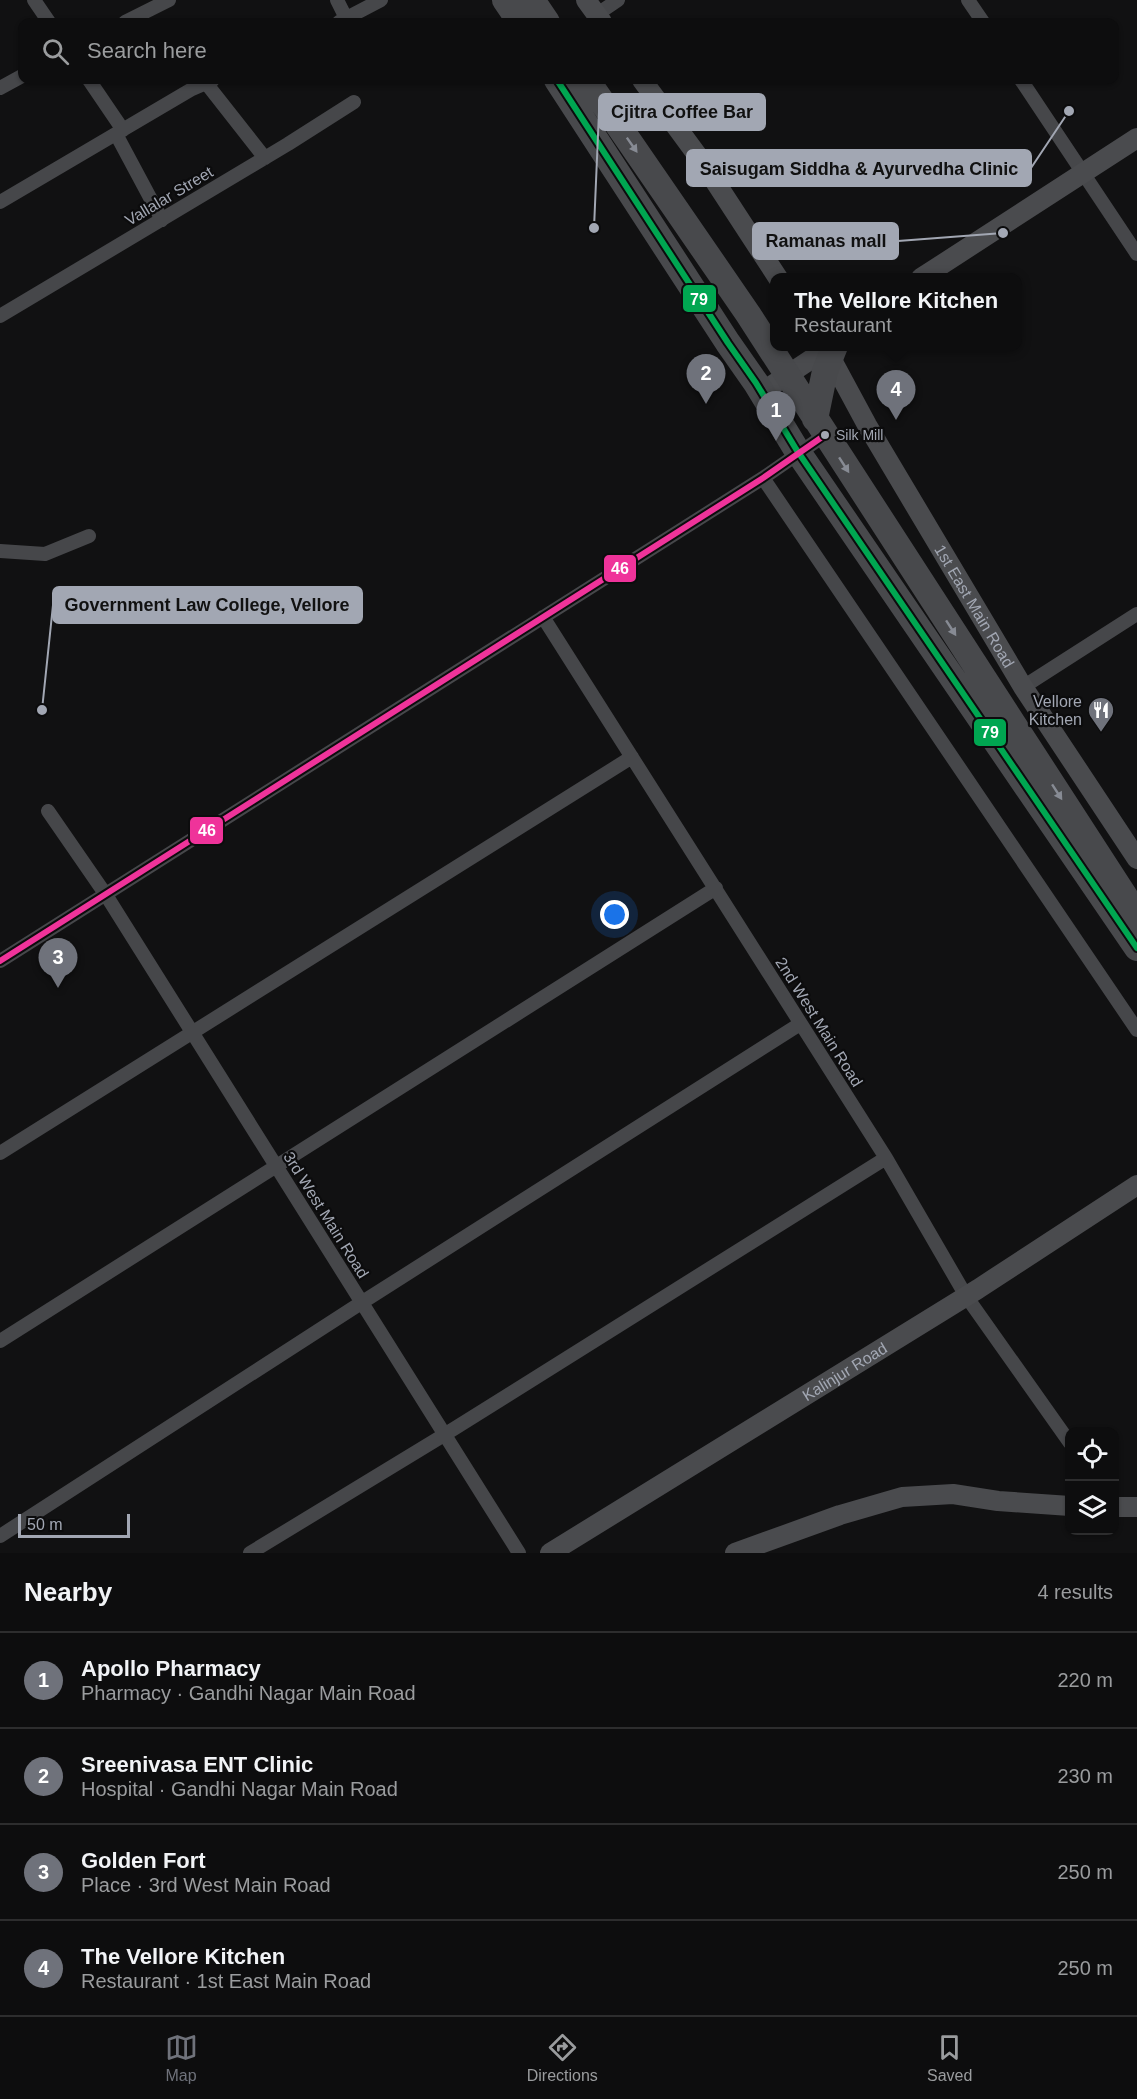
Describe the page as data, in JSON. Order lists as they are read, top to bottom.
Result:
{
  "streets": {
    "street": [
      "Vallalar Street",
      "1st East Main Road",
      "2nd West Main Road",
      "3rd West Main Road",
      "Kalinjur Road"
    ]
  },
  "crossings": [
    ["2nd West Main Road", "Kalinjur Road"]
  ],
  "places": {
    "other": [
      "Saisugam Siddha & Ayurvedha Clinic",
      "Cjitra Coffee Bar",
      "Ramanas mall",
      "Silk Mill",
      "Government Law College, Vellore"
    ],
    "restaurant": ["Vellore Kitchen"]
  },
  "lines": ["transit line 79", "transit line 46"],
  "scale_bar": "50 m",
  "page": {
    "search": "Search here",
    "popup": ["The Vellore Kitchen", "Restaurant"],
    "pins": [
      "2",
      "4",
      "1",
      "3"
    ],
    "scale": "50 m",
    "heading": ["Nearby", "4 results"],
    "list": [
      {
        "mark": "1",
        "name": "Apollo Pharmacy",
        "note": "Pharmacy · Gandhi Nagar Main Road",
        "value": "220 m"
      },
      {
        "mark": "2",
        "name": "Sreenivasa ENT Clinic",
        "note": "Hospital · Gandhi Nagar Main Road",
        "value": "230 m"
      },
      {
        "mark": "3",
        "name": "Golden Fort",
        "note": "Place · 3rd West Main Road",
        "value": "250 m"
      },
      {
        "mark": "4",
        "name": "The Vellore Kitchen",
        "note": "Restaurant · 1st East Main Road",
        "value": "250 m"
      }
    ],
    "nav": ["Map", "Directions", "Saved"]
  }
}
